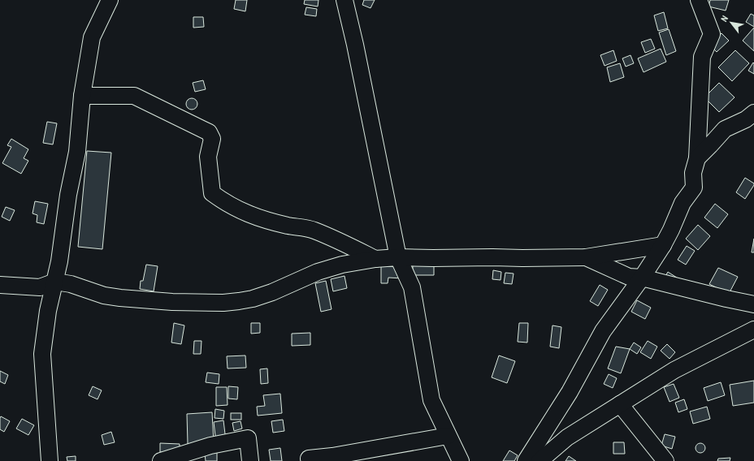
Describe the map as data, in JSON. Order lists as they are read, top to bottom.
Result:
{
  "north": "top left"
}
